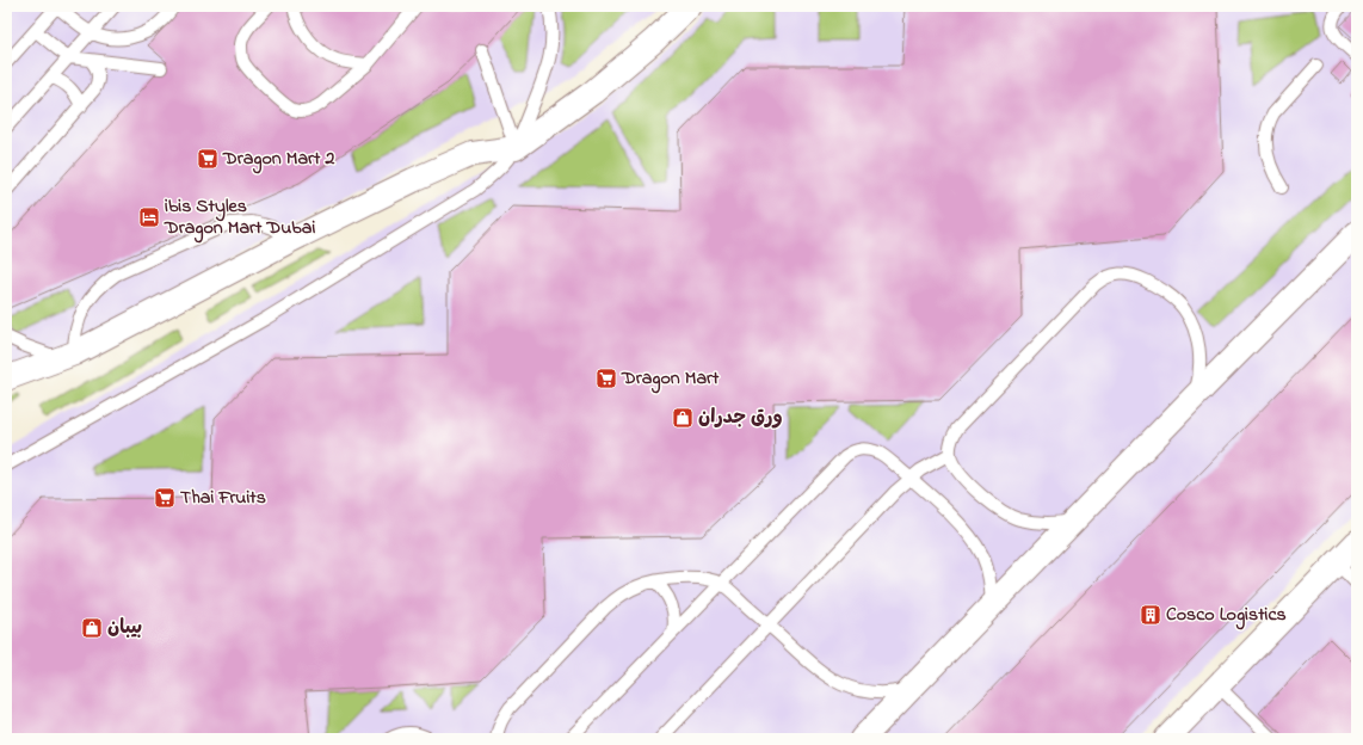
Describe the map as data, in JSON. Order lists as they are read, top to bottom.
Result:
{
  "places": {
    "supermarket": ["Dragon Mart 2", "Dragon Mart", "Thai Fruits"],
    "hotel": ["ibis Styles Dragon Mart Dubai"],
    "shop": ["ورق جدران", "بيبان"],
    "building": ["Cosco Logistics"]
  }
}
